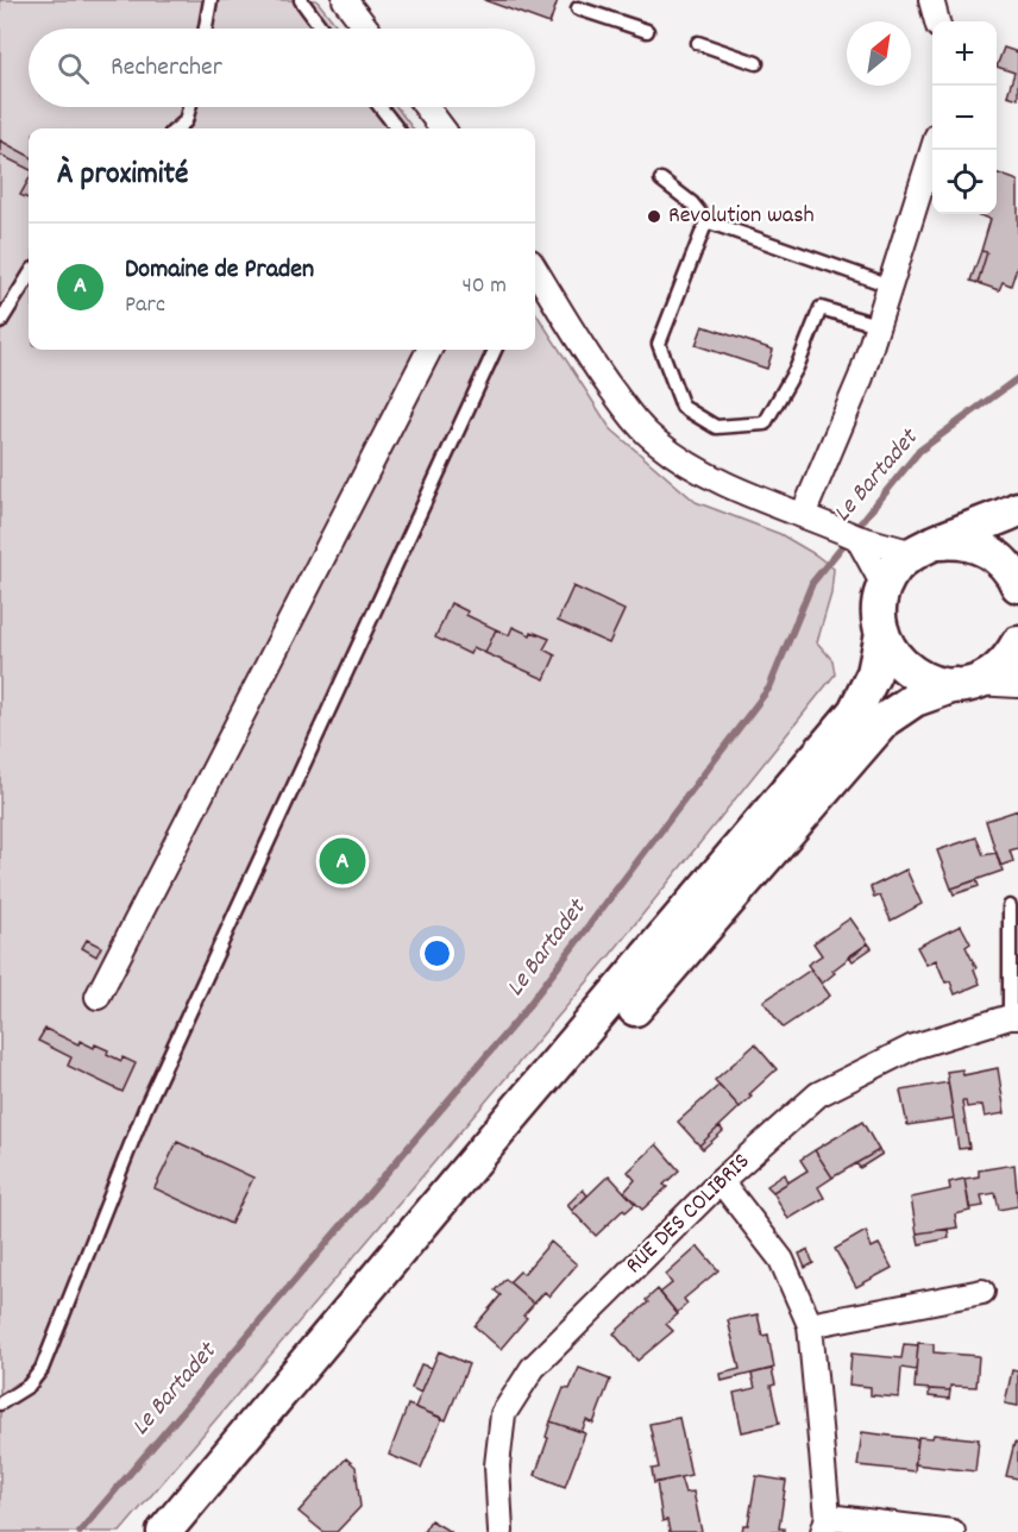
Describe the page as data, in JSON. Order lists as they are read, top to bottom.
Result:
{
  "streets": {
    "street": ["RUE DES COLIBRIS"]
  },
  "water": ["Le Bartadet"],
  "places": ["Revolution wash"],
  "north": "top right",
  "page": {
    "map_buttons": ["+", "−"],
    "search": "Rechercher",
    "heading": "À proximité",
    "list": [
      {
        "mark": "A",
        "name": "Domaine de Praden",
        "note": "Parc",
        "value": "40 m"
      }
    ],
    "pins": "A"
  }
}
